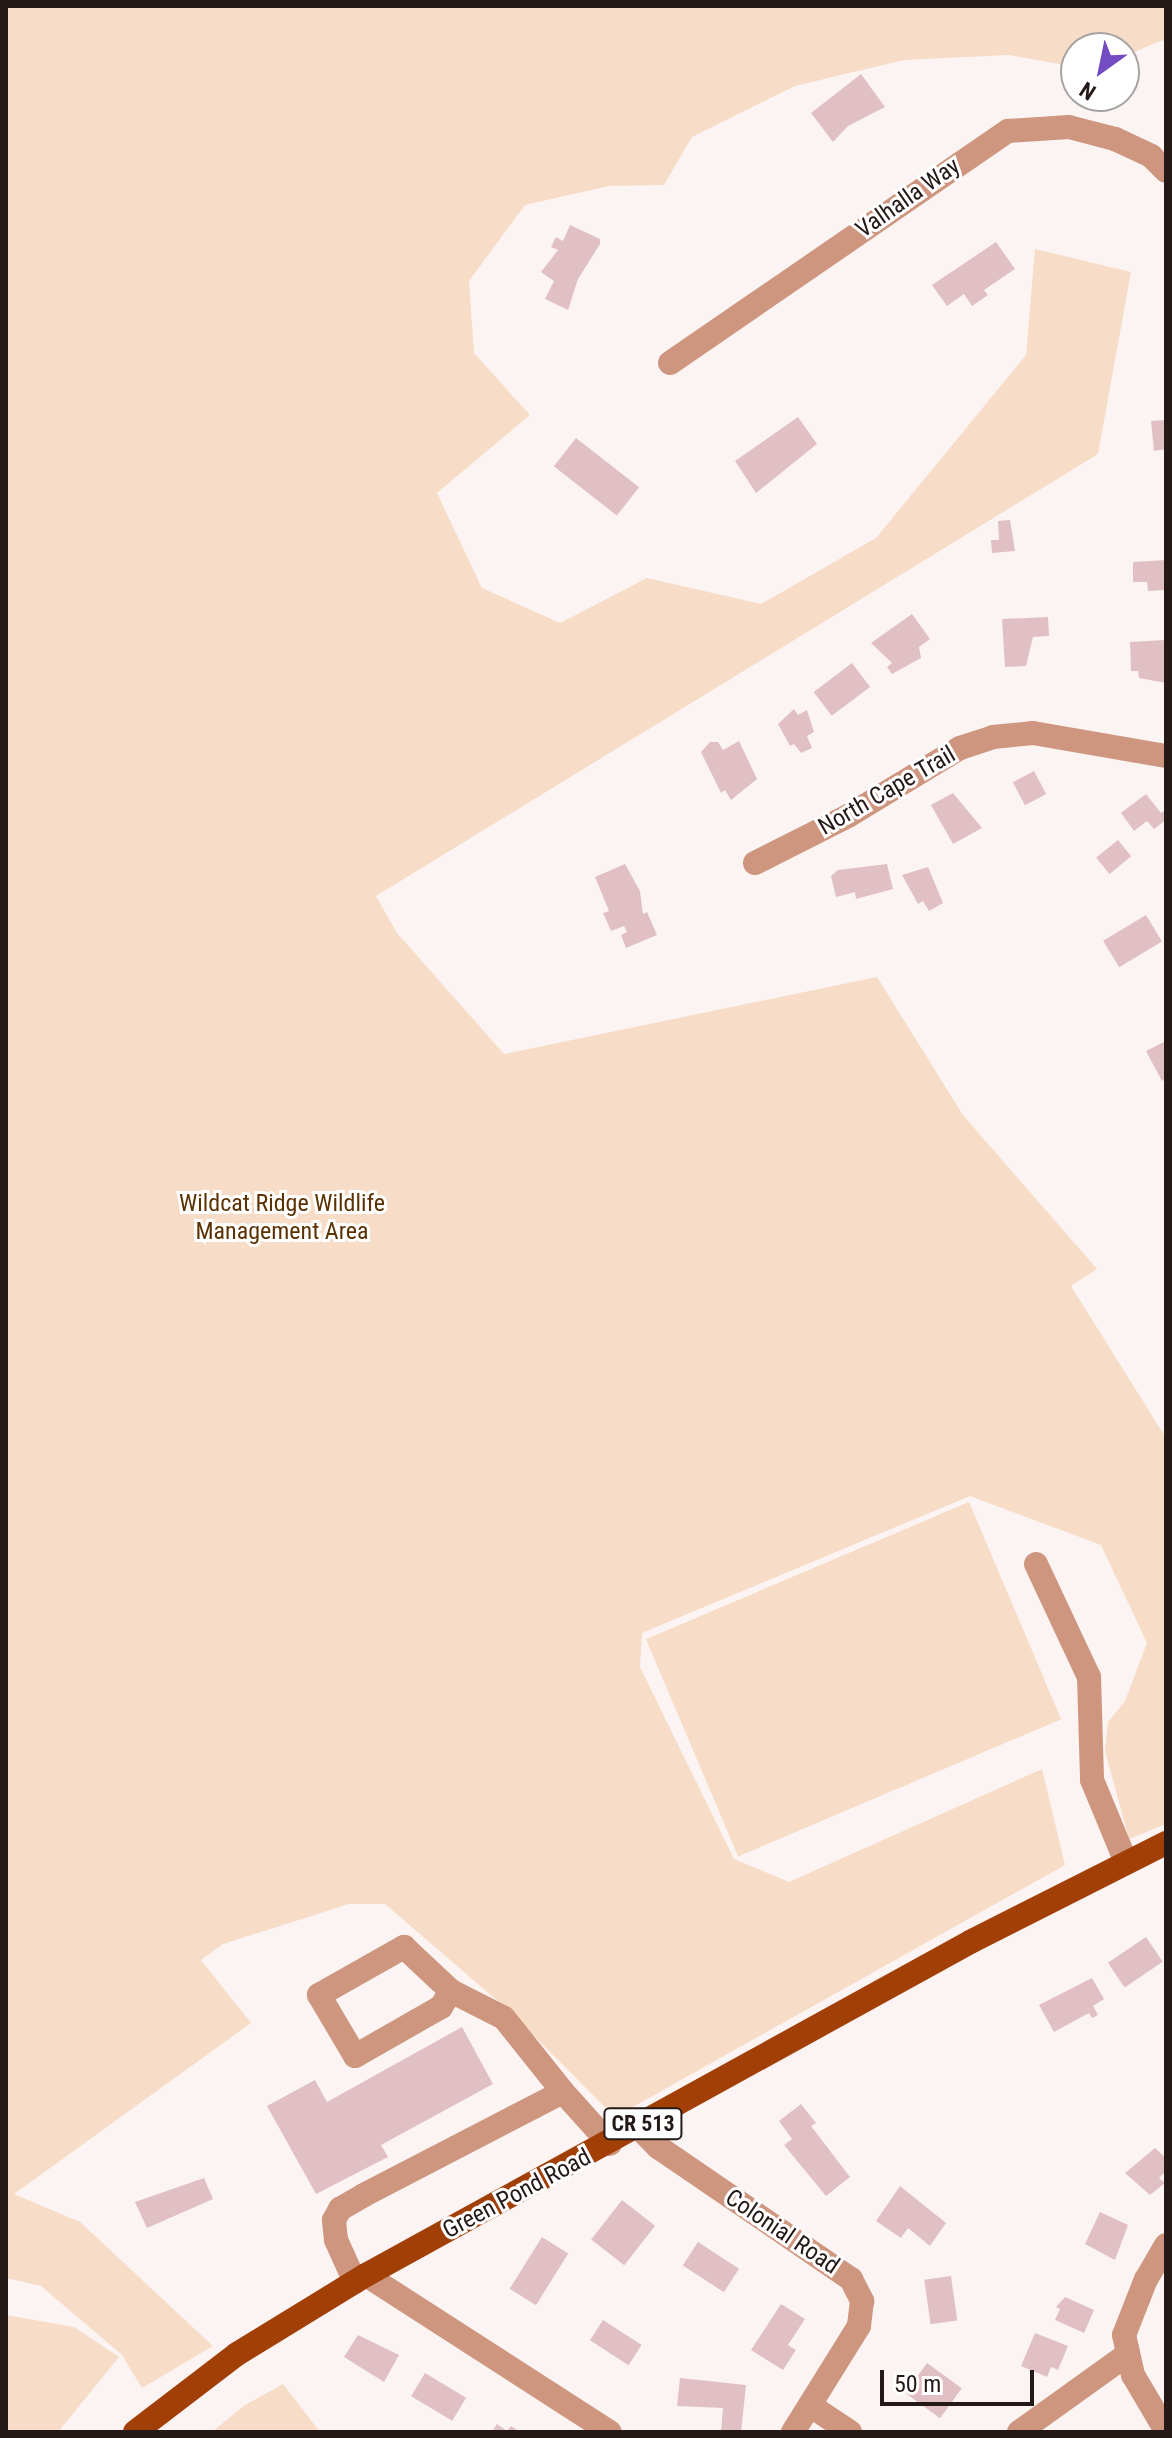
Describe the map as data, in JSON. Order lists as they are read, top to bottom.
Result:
{
  "streets": {
    "main road": ["CR 513", "Green Pond Road"],
    "street": ["Valhalla Way", "North Cape Trail", "Colonial Road"]
  },
  "crossings": [
    ["Green Pond Road", "Colonial Road"]
  ],
  "parks": ["Wildcat Ridge Wildlife Management Area"],
  "scale_bar": "50 m",
  "north": "bottom left"
}
